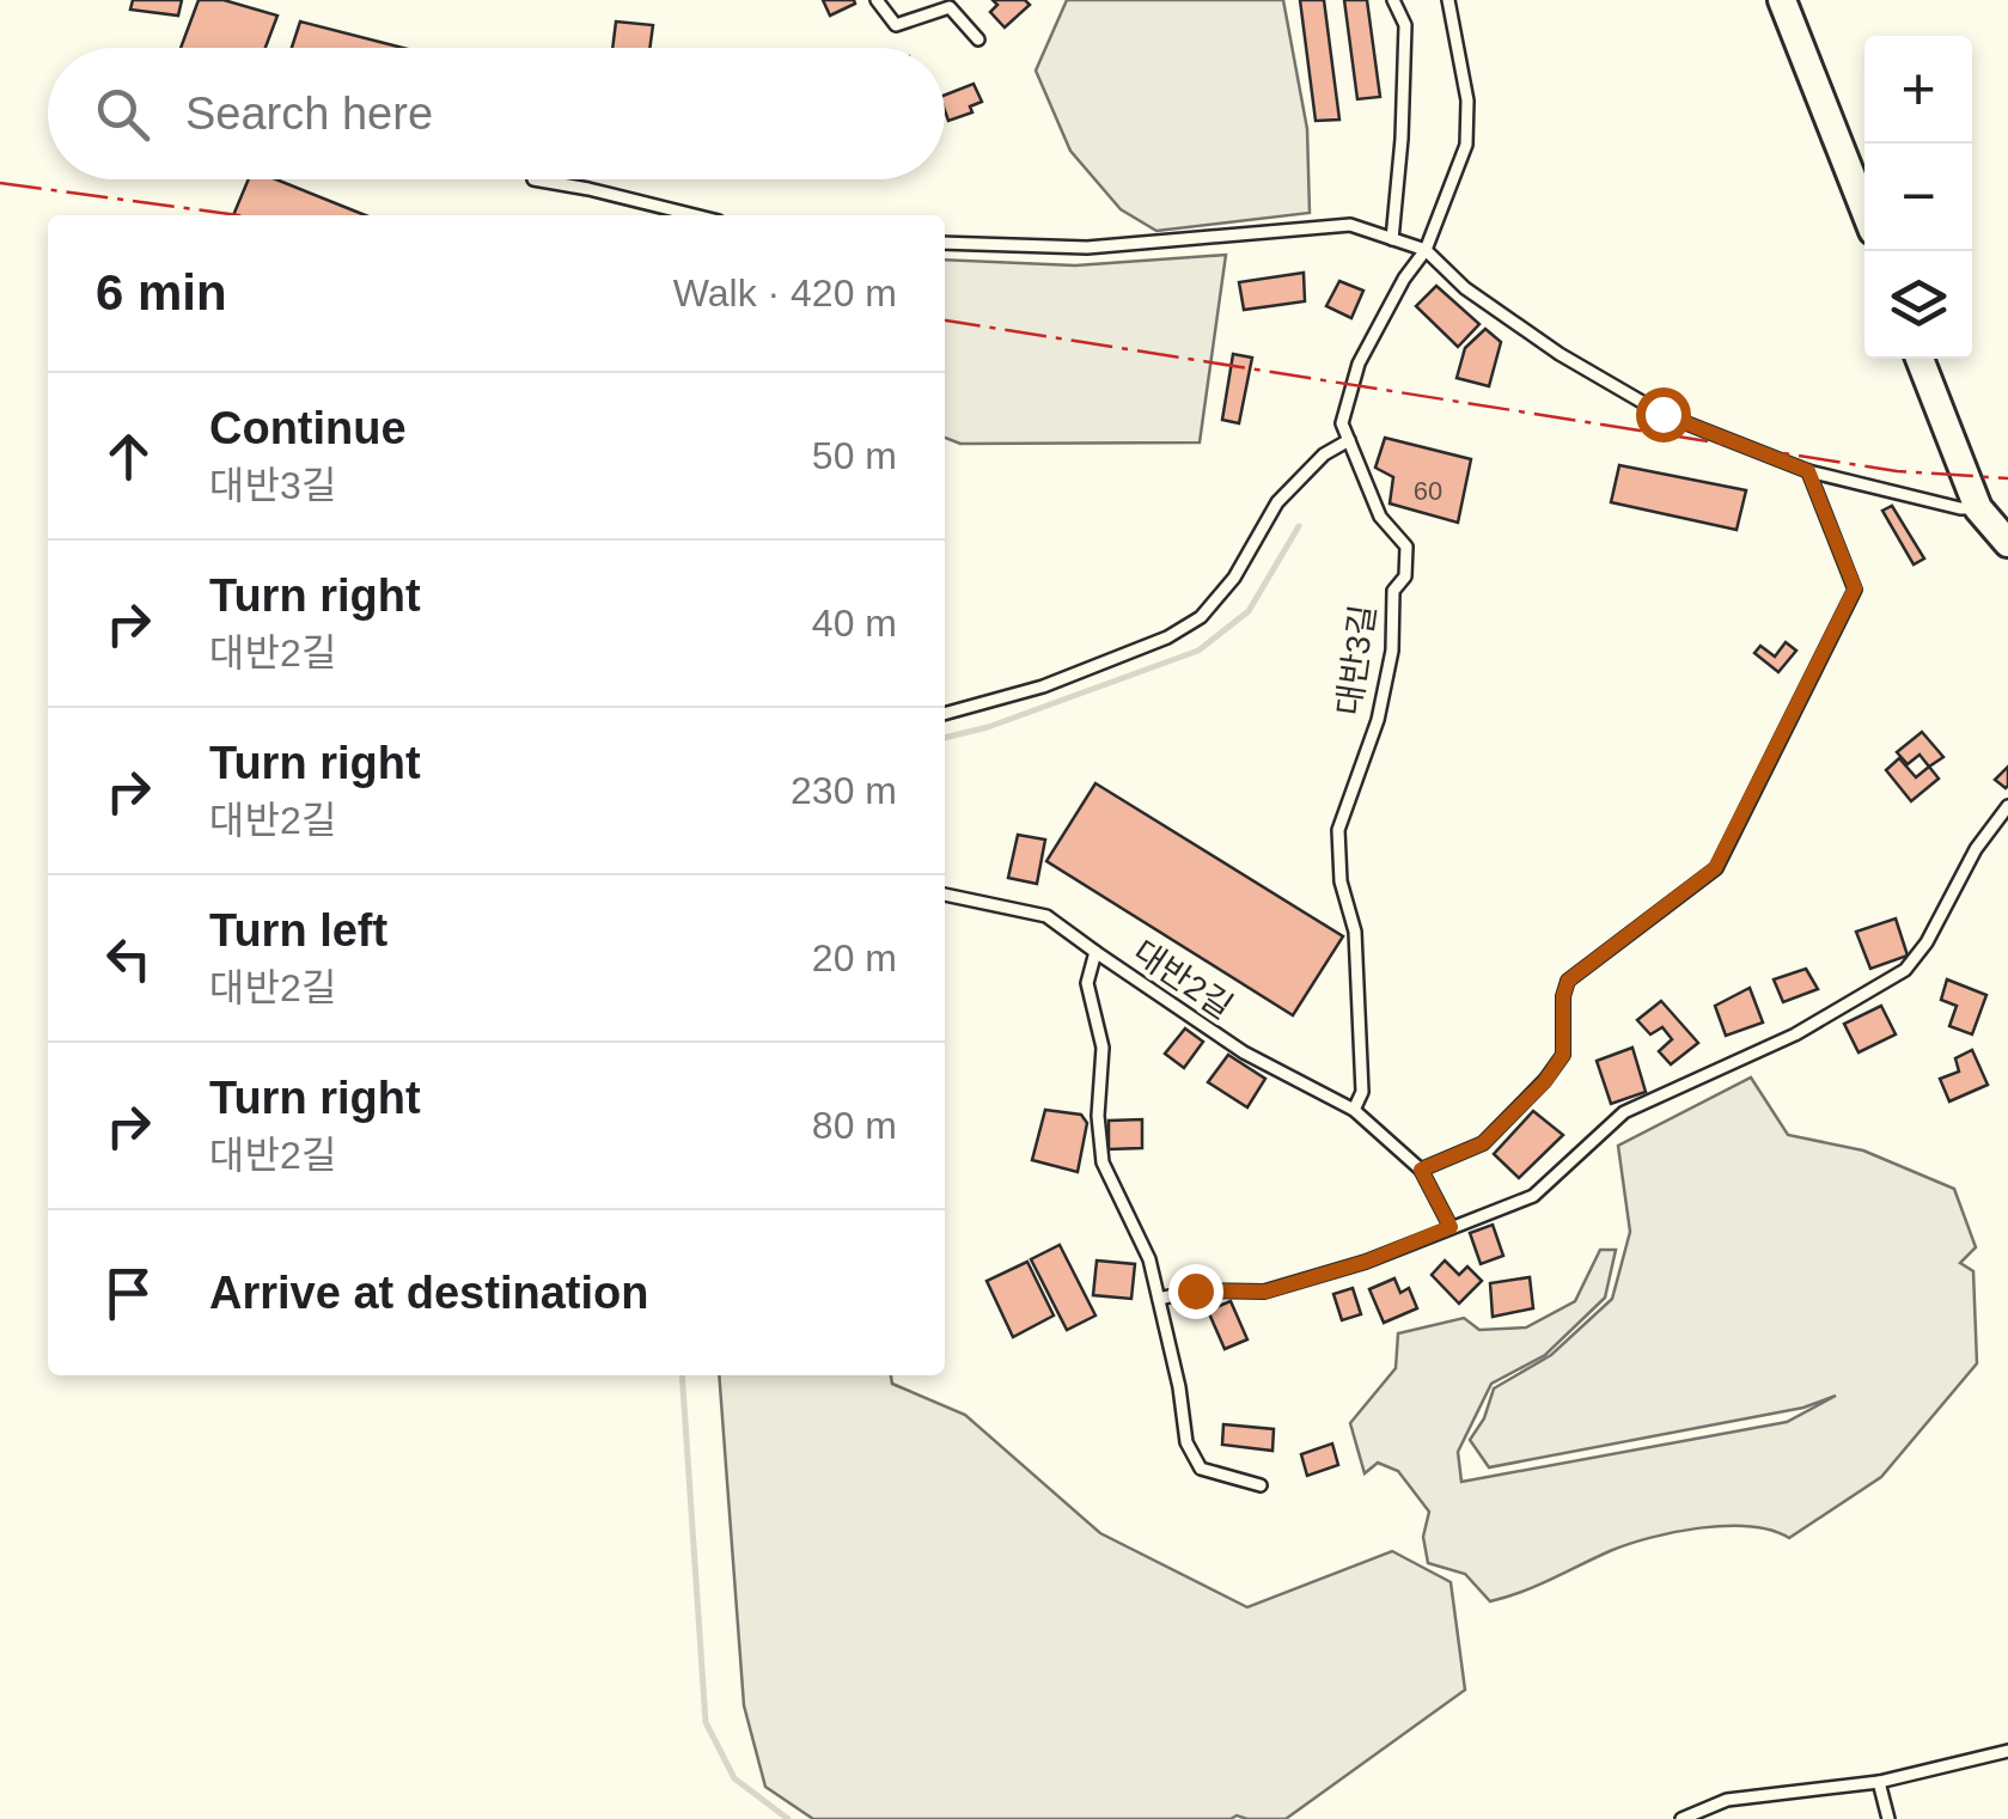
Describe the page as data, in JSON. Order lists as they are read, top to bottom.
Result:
{
  "streets": {
    "lane": ["대반3길", "대반2길"]
  },
  "crossings": [
    ["대반3길", "대반2길"]
  ],
  "house_numbers": ["60"],
  "page": {
    "map_buttons": ["+", "−"],
    "search": "Search here",
    "heading": ["6 min", "Walk · 420 m"],
    "list": [
      ["Continue", "대반3길", "50 m"],
      ["Turn right", "대반2길", "40 m"],
      ["Turn right", "대반2길", "230 m"],
      ["Turn left", "대반2길", "20 m"],
      ["Turn right", "대반2길", "80 m"],
      "Arrive at destination"
    ]
  }
}
